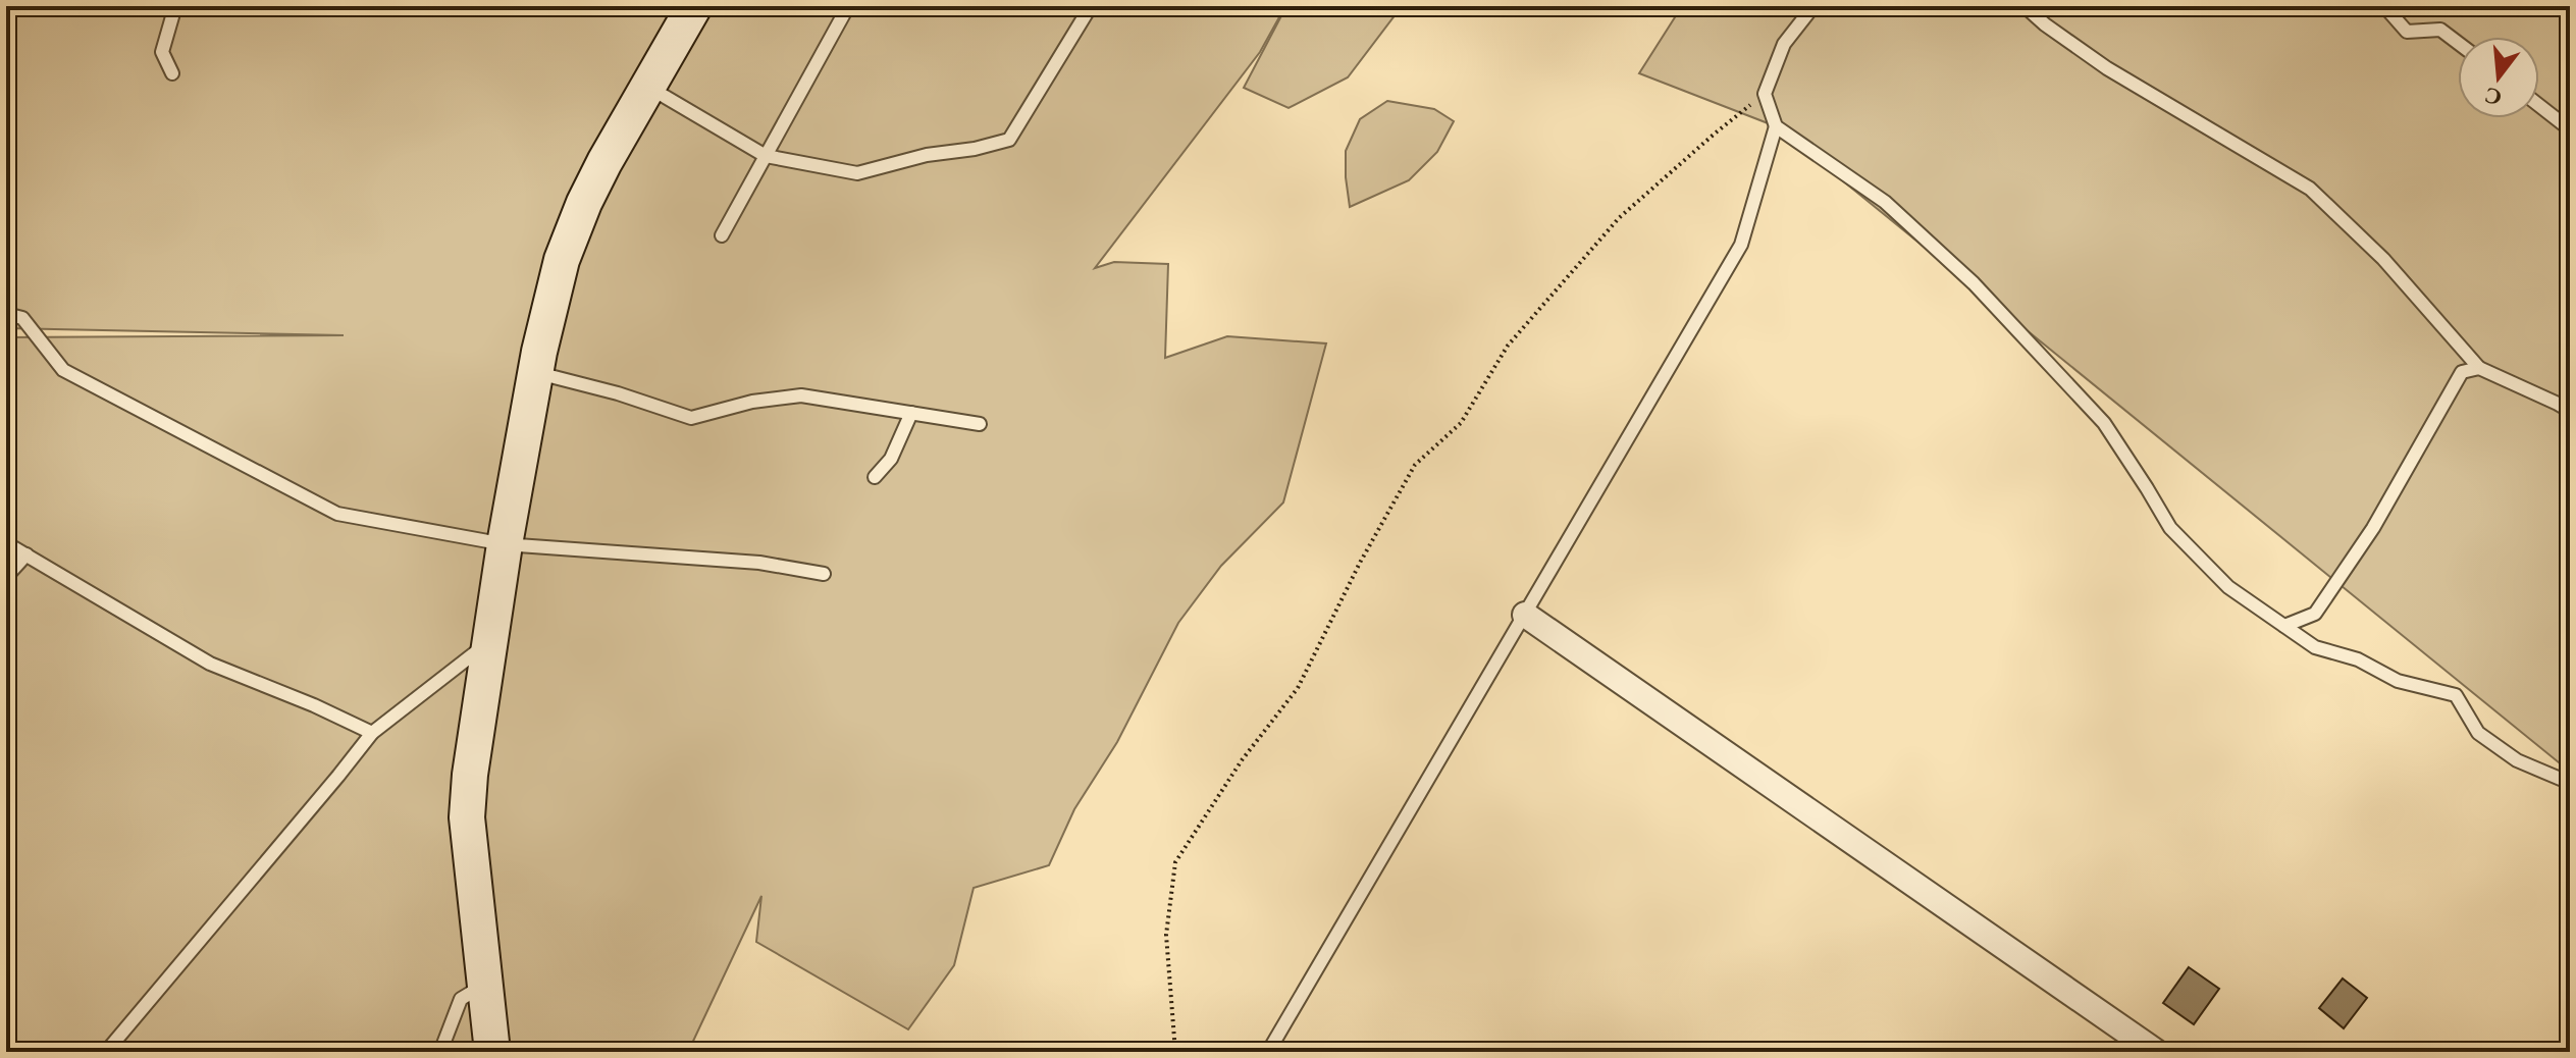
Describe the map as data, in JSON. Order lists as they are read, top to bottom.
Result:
{
  "north": "bottom"
}
